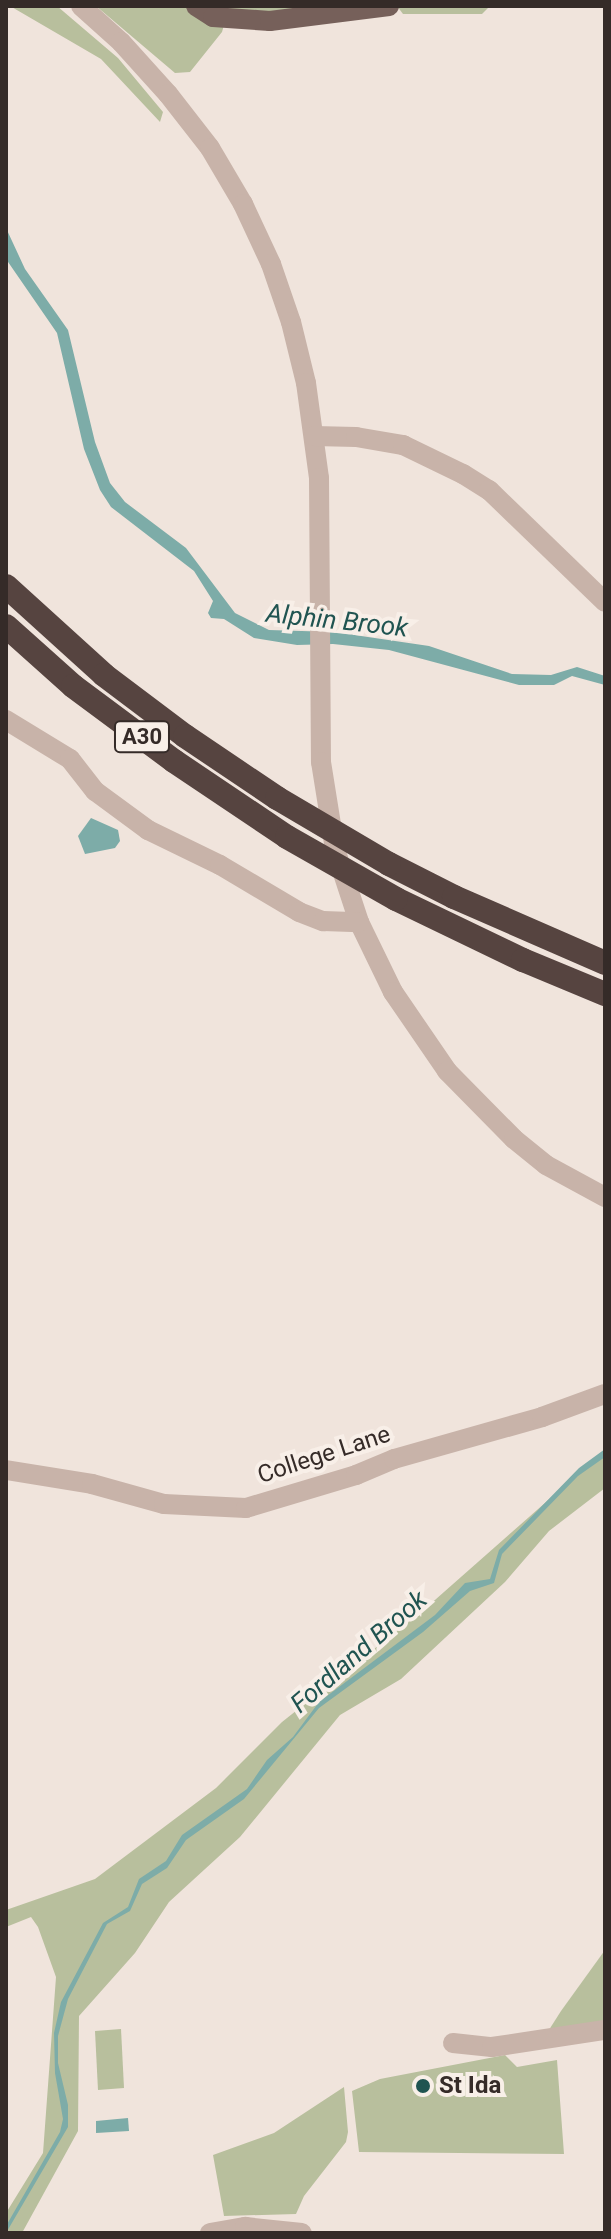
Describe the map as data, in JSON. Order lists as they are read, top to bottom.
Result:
{
  "streets": {
    "highway": ["A30"],
    "street": ["College Lane"]
  },
  "water": ["Alphin Brook", "Fordland Brook"],
  "places": ["St Ida"]
}
